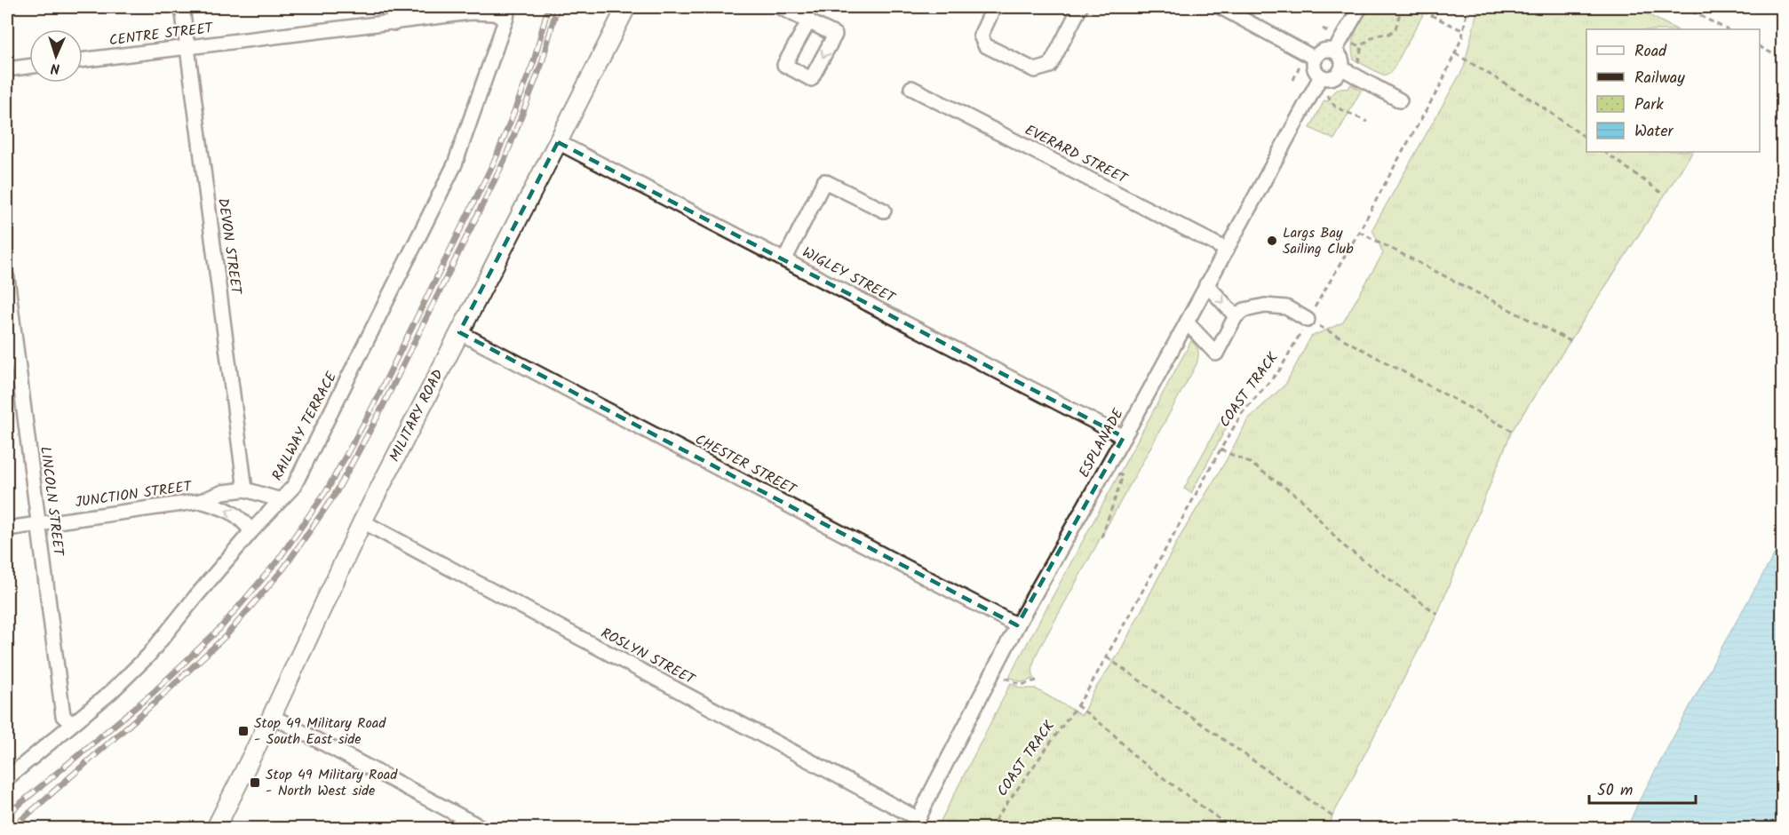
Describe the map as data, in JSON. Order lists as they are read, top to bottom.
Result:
{
  "streets": {
    "main road": ["MILITARY ROAD"],
    "street": [
      "CENTRE STREET",
      "EVERARD STREET",
      "DEVON STREET",
      "WIGLEY STREET",
      "RAILWAY TERRACE",
      "ESPLANADE",
      "CHESTER STREET",
      "JUNCTION STREET",
      "LINCOLN STREET",
      "ROSLYN STREET"
    ],
    "path": ["COAST TRACK"]
  },
  "crossings": [
    ["CENTRE STREET", "DEVON STREET"],
    ["CENTRE STREET", "RAILWAY TERRACE"],
    ["EVERARD STREET", "ESPLANADE"],
    ["DEVON STREET", "JUNCTION STREET"],
    ["WIGLEY STREET", "MILITARY ROAD"],
    ["WIGLEY STREET", "ESPLANADE"],
    ["MILITARY ROAD", "CHESTER STREET"],
    ["MILITARY ROAD", "ROSLYN STREET"],
    ["RAILWAY TERRACE", "JUNCTION STREET"],
    ["RAILWAY TERRACE", "LINCOLN STREET"],
    ["ESPLANADE", "CHESTER STREET"],
    ["ESPLANADE", "ROSLYN STREET"],
    ["JUNCTION STREET", "LINCOLN STREET"]
  ],
  "places": {
    "other": ["Largs Bay Sailing Club"],
    "transit": ["Stop 49 Military Road - South East side", "Stop 49 Military Road - North West side"]
  },
  "legend": [
    "Road",
    "Railway",
    "Park",
    "Water"
  ],
  "scale_bar": "50 m",
  "north": "bottom"
}
